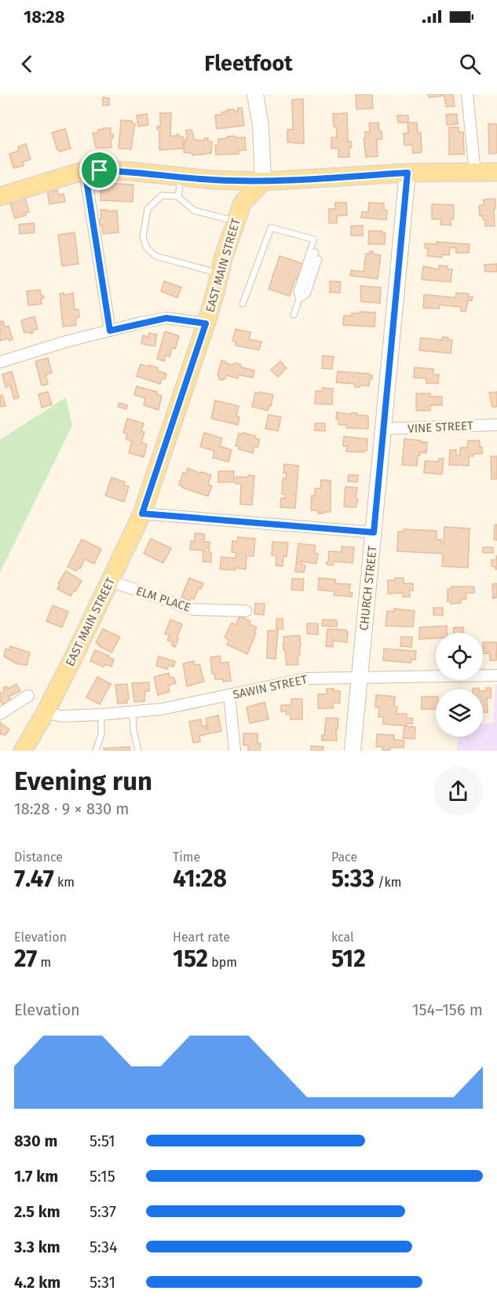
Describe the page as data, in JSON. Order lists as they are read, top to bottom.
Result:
{
  "streets": {
    "main road": ["EAST MAIN STREET"],
    "street": [
      "VINE STREET",
      "CHURCH STREET",
      "ELM PLACE",
      "SAWIN STREET"
    ]
  },
  "crossings": [
    ["EAST MAIN STREET", "ELM PLACE"],
    ["EAST MAIN STREET", "SAWIN STREET"],
    ["VINE STREET", "CHURCH STREET"],
    ["CHURCH STREET", "SAWIN STREET"]
  ],
  "page": {
    "status": "18:28",
    "header": "Fleetfoot",
    "heading": ["Evening run", "18:28 · 9 × 830 m"],
    "stats": [
      ["Distance", "7.47 km"],
      ["Time", "41:28"],
      ["Pace", "5:33 /km"],
      ["Elevation", "27 m"],
      ["Heart rate", "152 bpm"],
      ["kcal", "512"]
    ],
    "chart": ["Elevation", "154–156 m"],
    "list": [
      {
        "name": "830 m",
        "note": "5:51"
      },
      {
        "name": "1.7 km",
        "note": "5:15"
      },
      {
        "name": "2.5 km",
        "note": "5:37"
      },
      {
        "name": "3.3 km",
        "note": "5:34"
      },
      {
        "name": "4.2 km",
        "note": "5:31"
      }
    ]
  }
}
